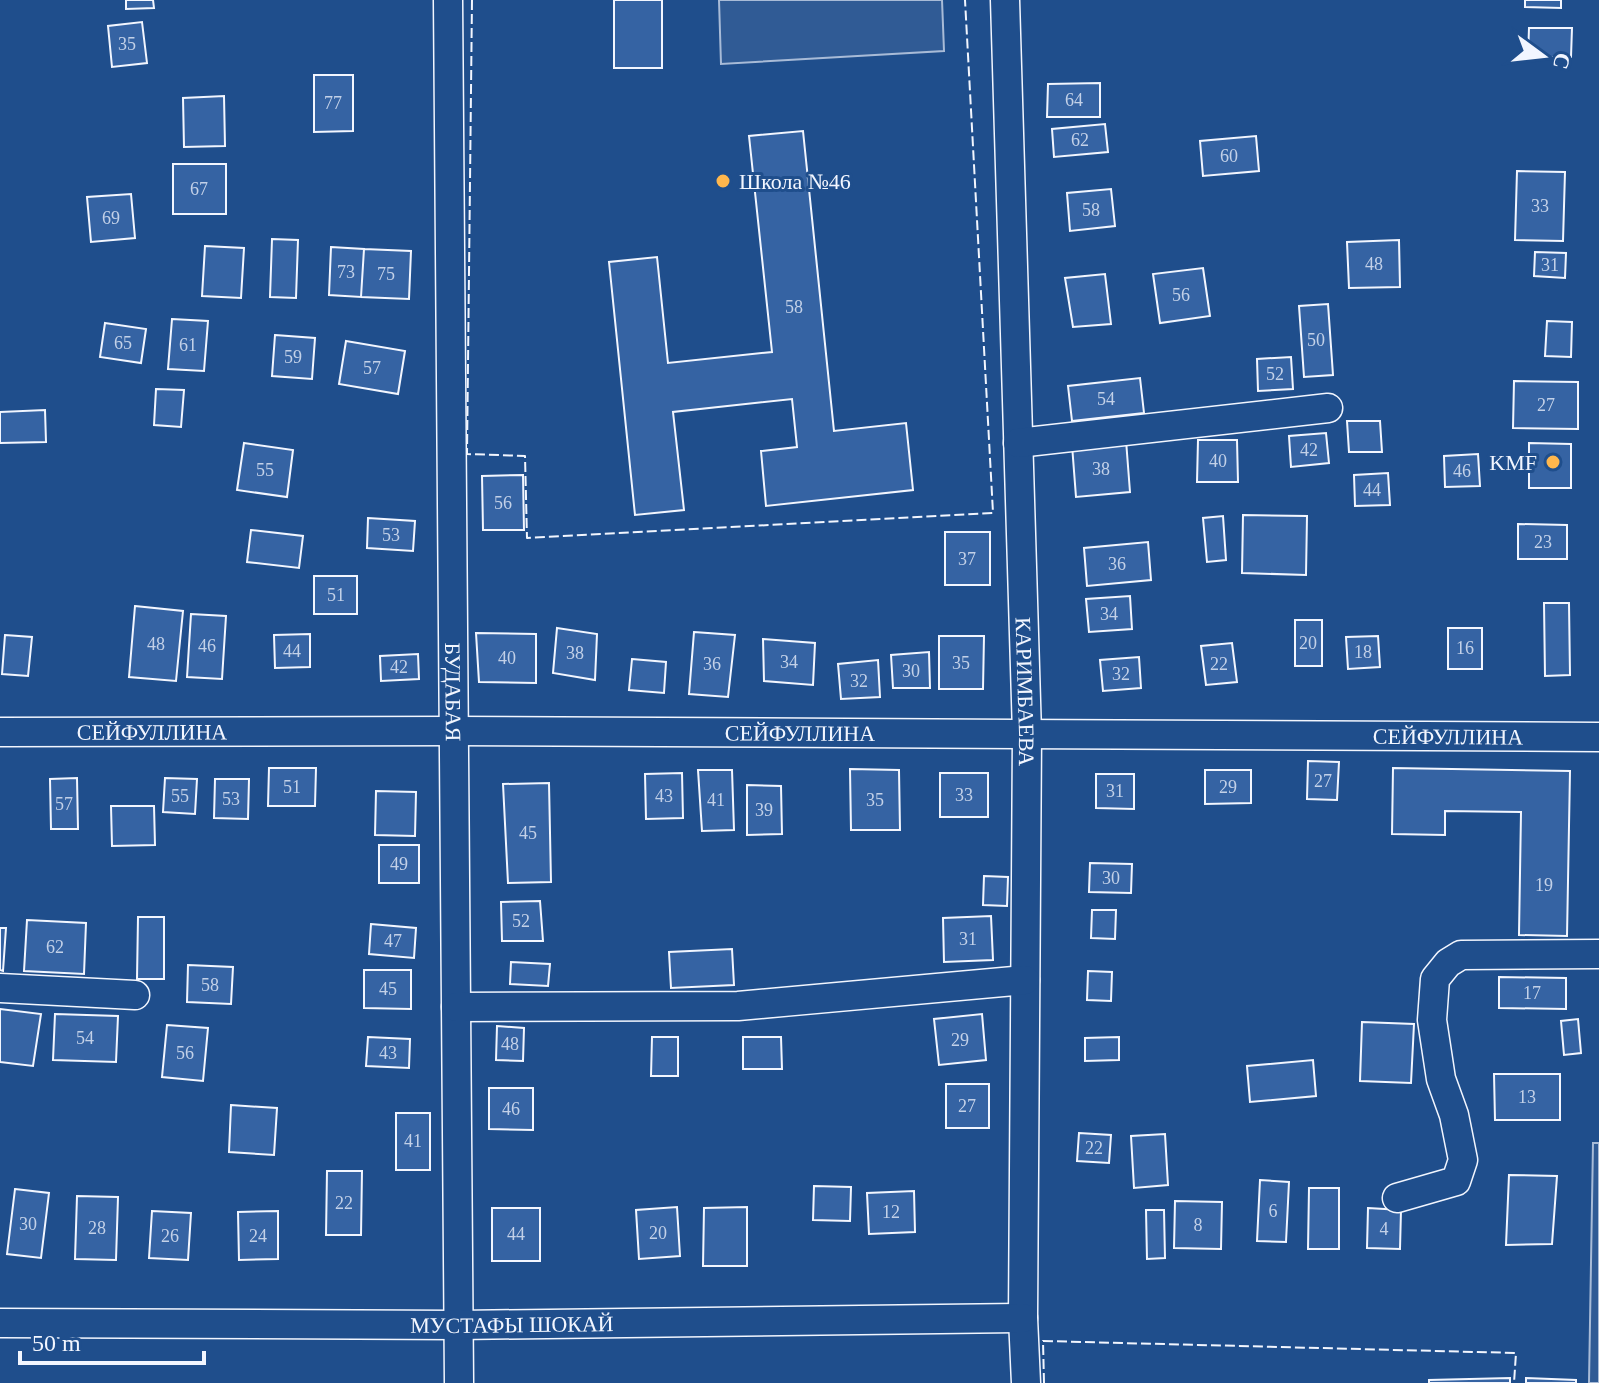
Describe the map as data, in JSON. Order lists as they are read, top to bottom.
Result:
{
  "streets": {
    "street": [
      "БУДАБАЯ",
      "КАРИМБАЕВА",
      "СЕЙФУЛЛИНА",
      "МУСТАФЫ ШОКАЙ"
    ]
  },
  "crossings": [
    ["БУДАБАЯ", "СЕЙФУЛЛИНА"],
    ["БУДАБАЯ", "МУСТАФЫ ШОКАЙ"],
    ["КАРИМБАЕВА", "СЕЙФУЛЛИНА"],
    ["КАРИМБАЕВА", "МУСТАФЫ ШОКАЙ"]
  ],
  "places": ["Школа №46", "KMF"],
  "house_numbers": [
    "35",
    "64",
    "77",
    "62",
    "60",
    "67",
    "33",
    "58",
    "69",
    "48",
    "31",
    "73",
    "75",
    "56",
    "58",
    "50",
    "65",
    "61",
    "59",
    "57",
    "52",
    "54",
    "27",
    "42",
    "40",
    "38",
    "55",
    "46",
    "44",
    "56",
    "53",
    "23",
    "37",
    "36",
    "51",
    "34",
    "20",
    "48",
    "46",
    "16",
    "44",
    "18",
    "38",
    "40",
    "34",
    "35",
    "36",
    "22",
    "42",
    "30",
    "32",
    "32",
    "27",
    "51",
    "29",
    "31",
    "33",
    "55",
    "43",
    "53",
    "41",
    "35",
    "57",
    "39",
    "45",
    "49",
    "30",
    "19",
    "52",
    "31",
    "47",
    "62",
    "58",
    "45",
    "17",
    "54",
    "29",
    "48",
    "56",
    "43",
    "13",
    "27",
    "46",
    "41",
    "22",
    "22",
    "6",
    "12",
    "30",
    "8",
    "28",
    "4",
    "20",
    "44",
    "26",
    "24"
  ],
  "scale_bar": "50 m",
  "north": "right"
}
